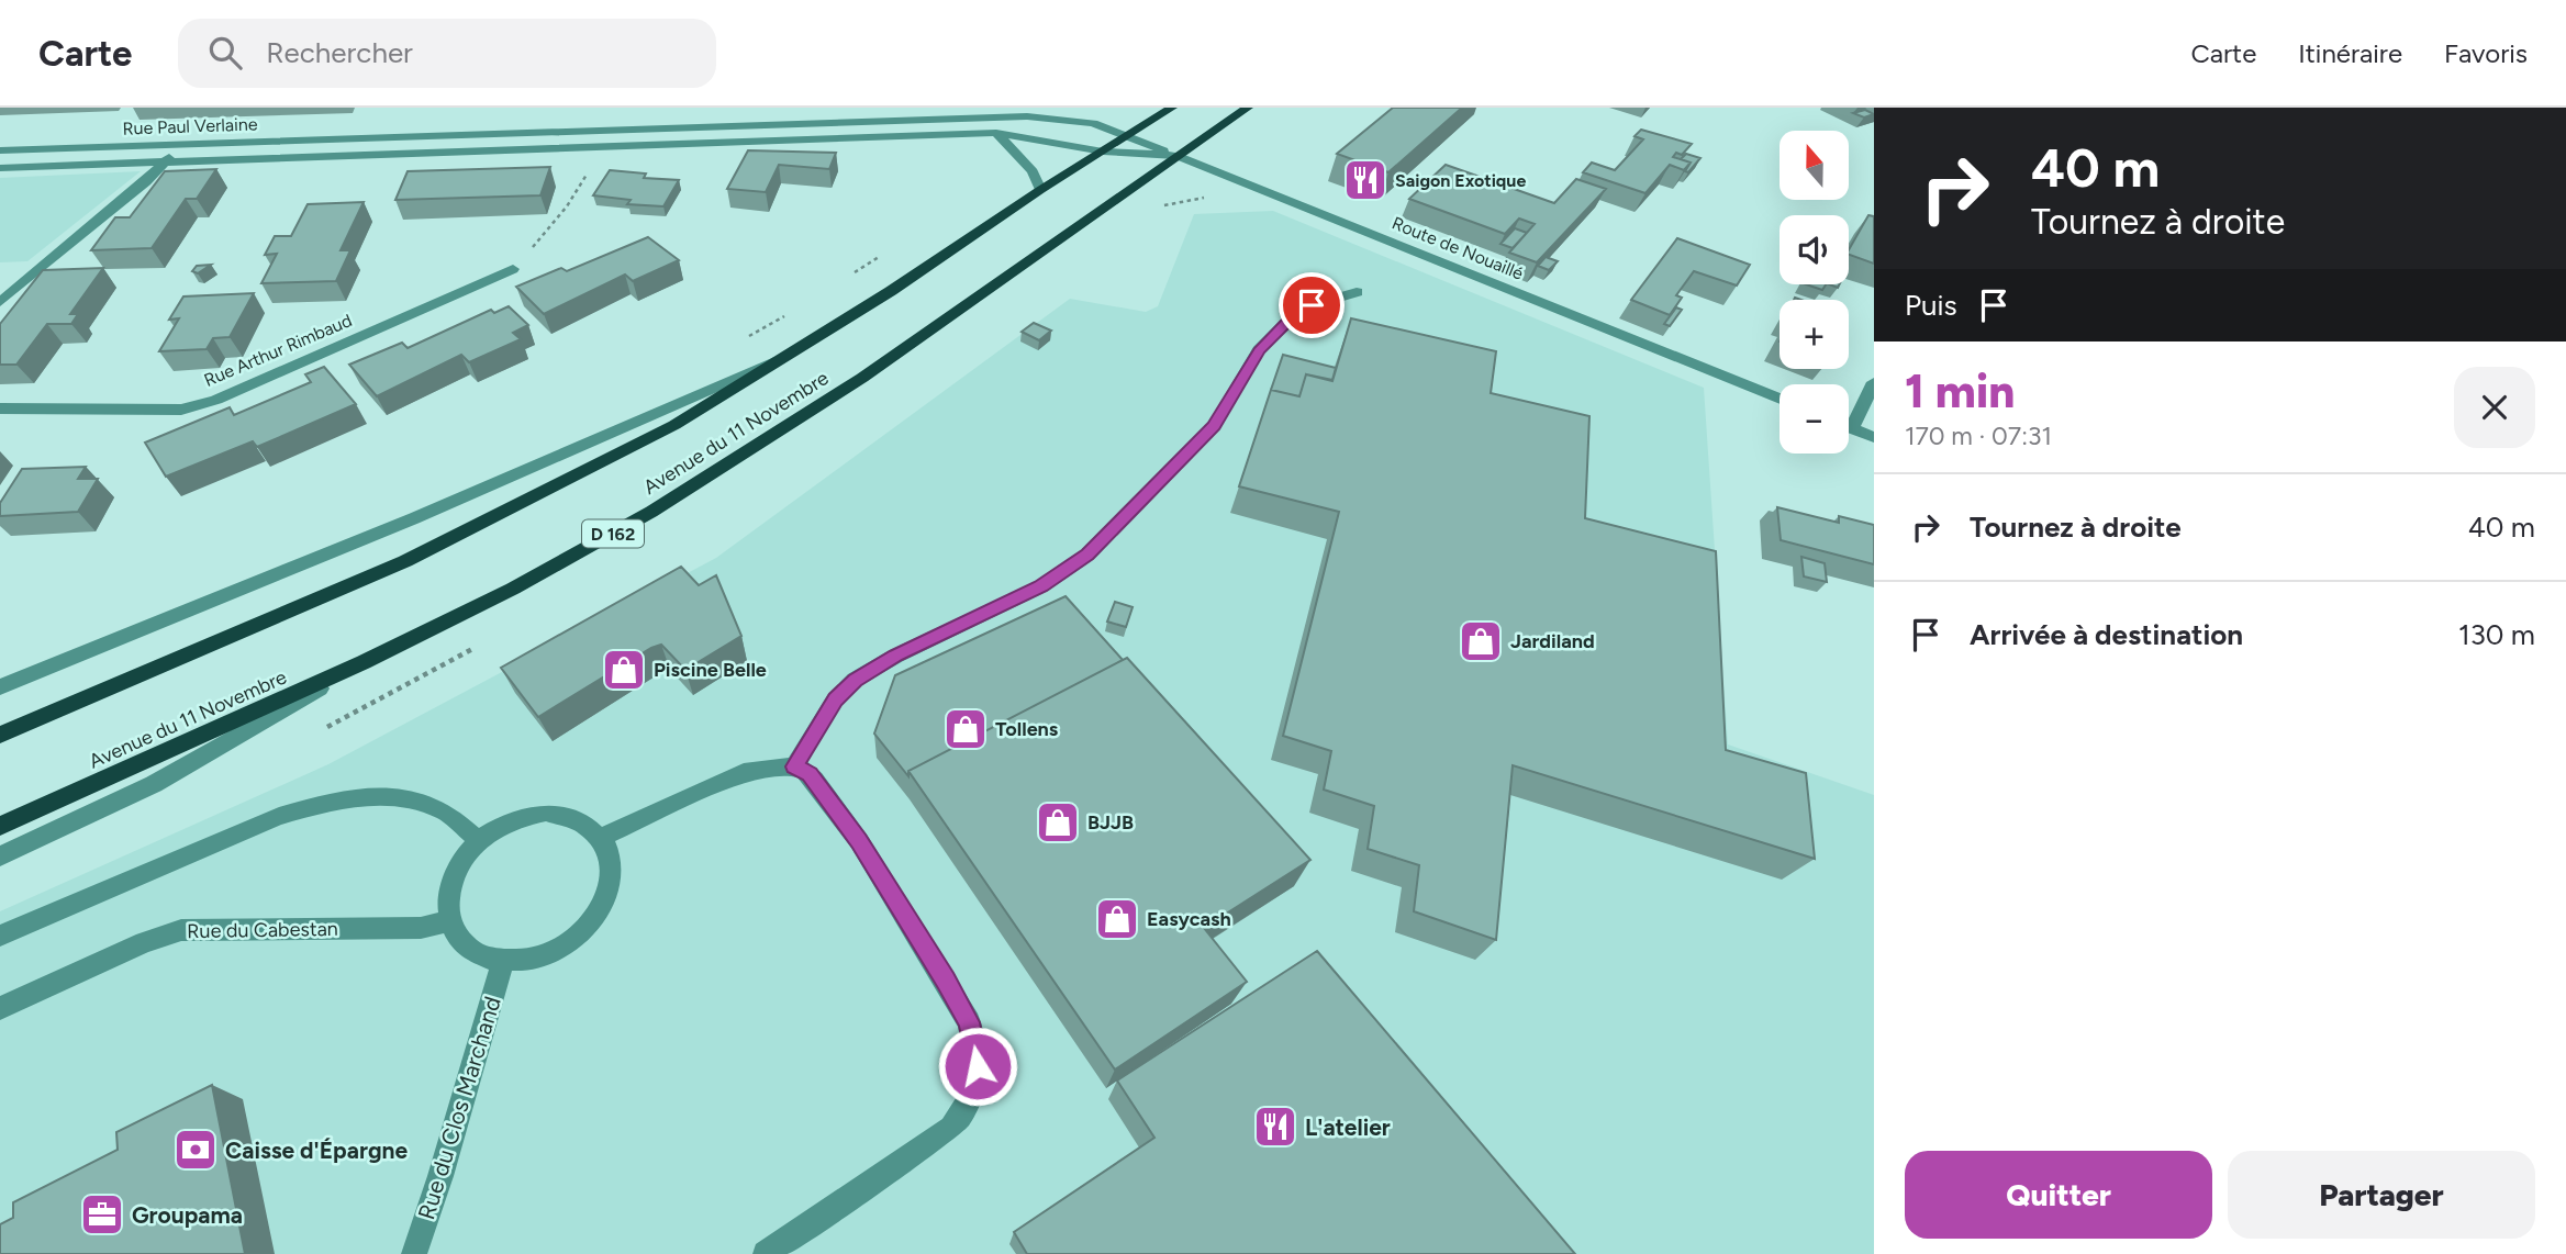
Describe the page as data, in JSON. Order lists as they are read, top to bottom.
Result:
{
  "streets": {
    "main road": ["Avenue du 11 Novembre", "D 162"],
    "street": [
      "Rue Paul Verlaine",
      "Route de Nouaillé",
      "Rue Arthur Rimbaud",
      "Rue du Cabestan",
      "Rue du Clos Marchand"
    ]
  },
  "crossings": [
    ["Rue Paul Verlaine", "Route de Nouaillé"],
    ["Rue Paul Verlaine", "Avenue du 11 Novembre"],
    ["Route de Nouaillé", "Avenue du 11 Novembre"],
    ["Rue du Cabestan", "Rue du Clos Marchand"]
  ],
  "places": {
    "restaurant": ["Saigon Exotique", "L'atelier"],
    "shop": [
      "Jardiland",
      "Piscine Belle",
      "Tollens",
      "BJJB",
      "Easycash"
    ],
    "bank": ["Caisse d'Épargne"],
    "office": ["Groupama"]
  },
  "north": "top",
  "page": {
    "header": "Carte",
    "search": "Rechercher",
    "nav": ["Carte", "Itinéraire", "Favoris"],
    "turn": ["40 m", "Tournez à droite"],
    "map_buttons": ["+", "−"],
    "then": "Puis",
    "heading": ["1 min", "170 m · 07:31"],
    "list": [
      {
        "name": "Tournez à droite",
        "value": "40 m"
      },
      {
        "name": "Arrivée à destination",
        "value": "130 m"
      }
    ],
    "buttons": ["Quitter", "Partager"]
  }
}
